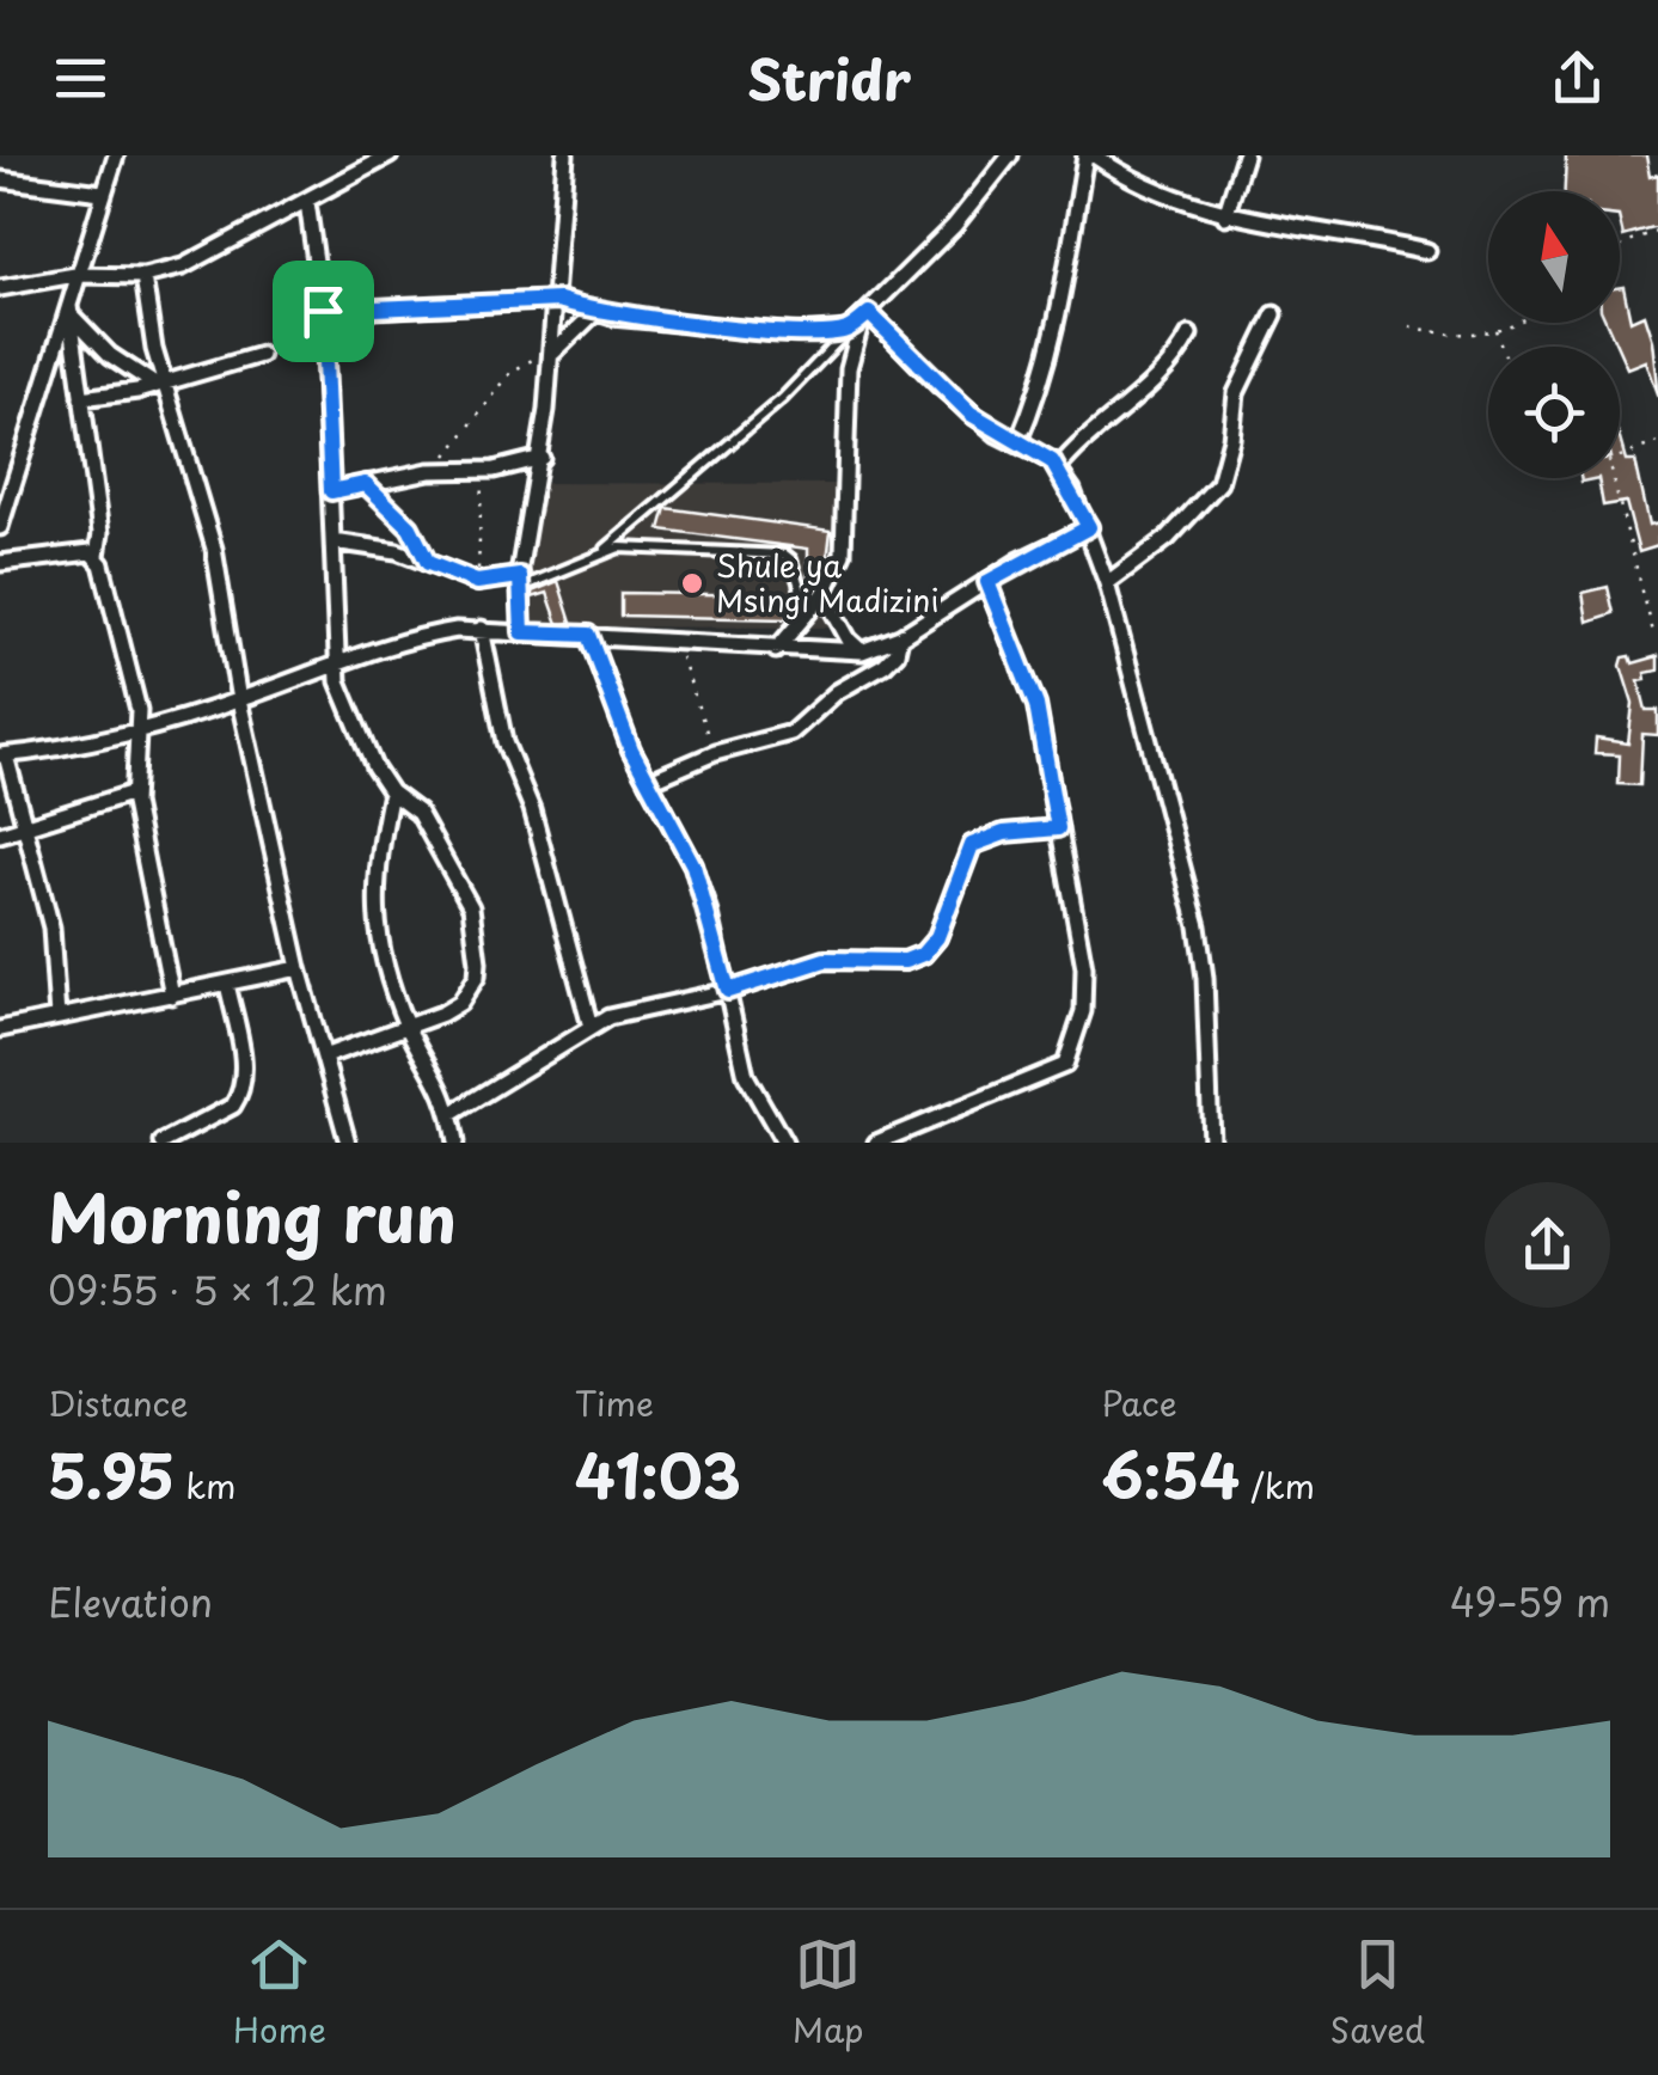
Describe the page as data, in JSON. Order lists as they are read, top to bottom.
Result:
{
  "places": ["Shule ya Msingi Madizini"],
  "north": "top",
  "page": {
    "header": "Stridr",
    "heading": ["Morning run", "09:55 · 5 × 1.2 km"],
    "stats": [
      ["Distance", "5.95 km"],
      ["Time", "41:03"],
      ["Pace", "6:54 /km"]
    ],
    "chart": ["Elevation", "49–59 m"],
    "tabs": ["Home", "Map", "Saved"]
  }
}
